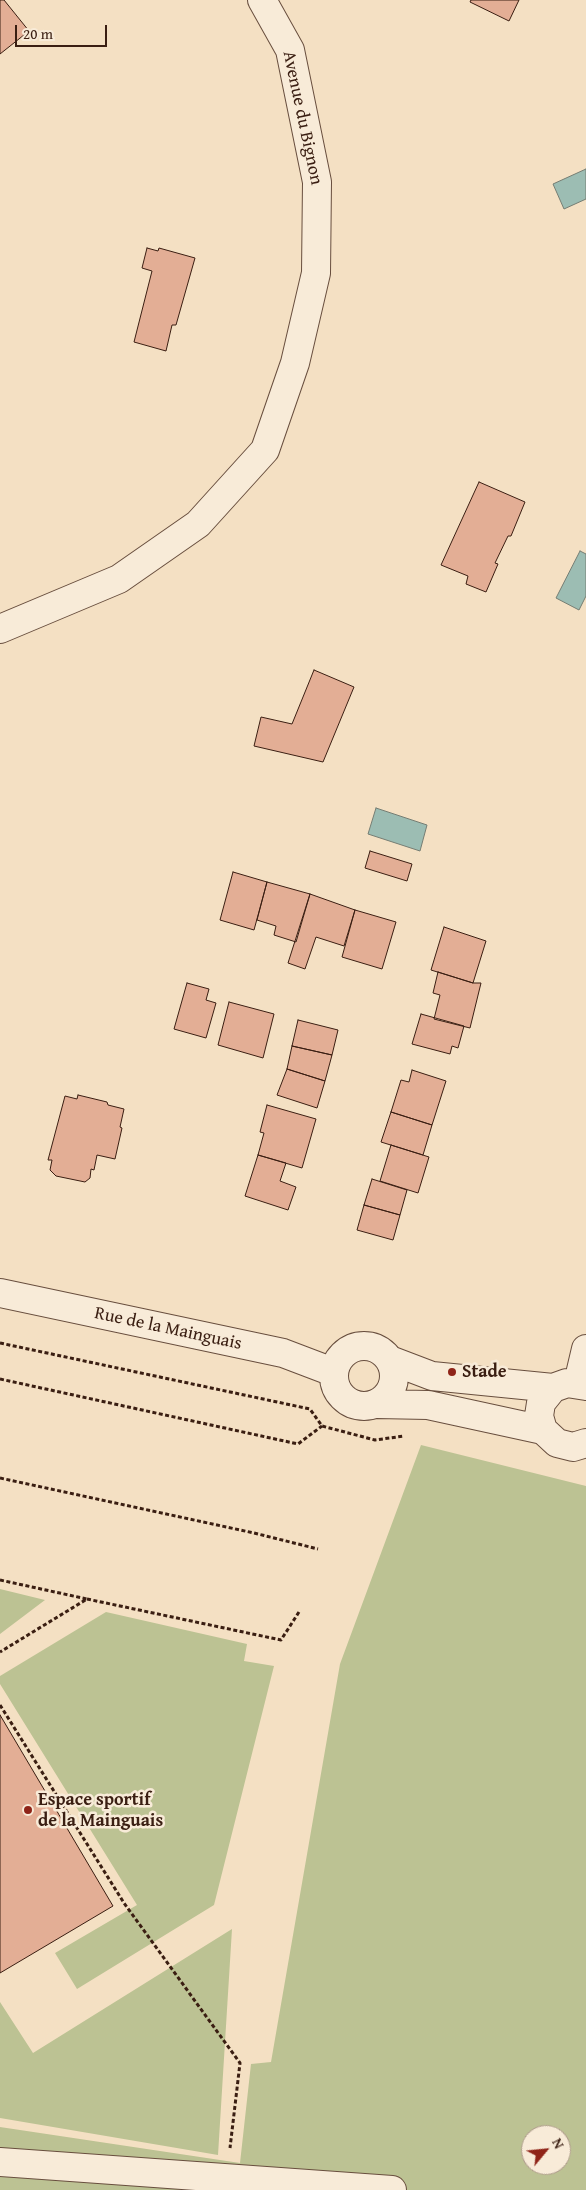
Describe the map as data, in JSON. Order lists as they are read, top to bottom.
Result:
{
  "streets": {
    "street": ["Avenue du Bignon", "Rue de la Mainguais"]
  },
  "places": ["Stade", "Espace sportif de la Mainguais"],
  "scale_bar": "20 m",
  "north": "top right"
}
